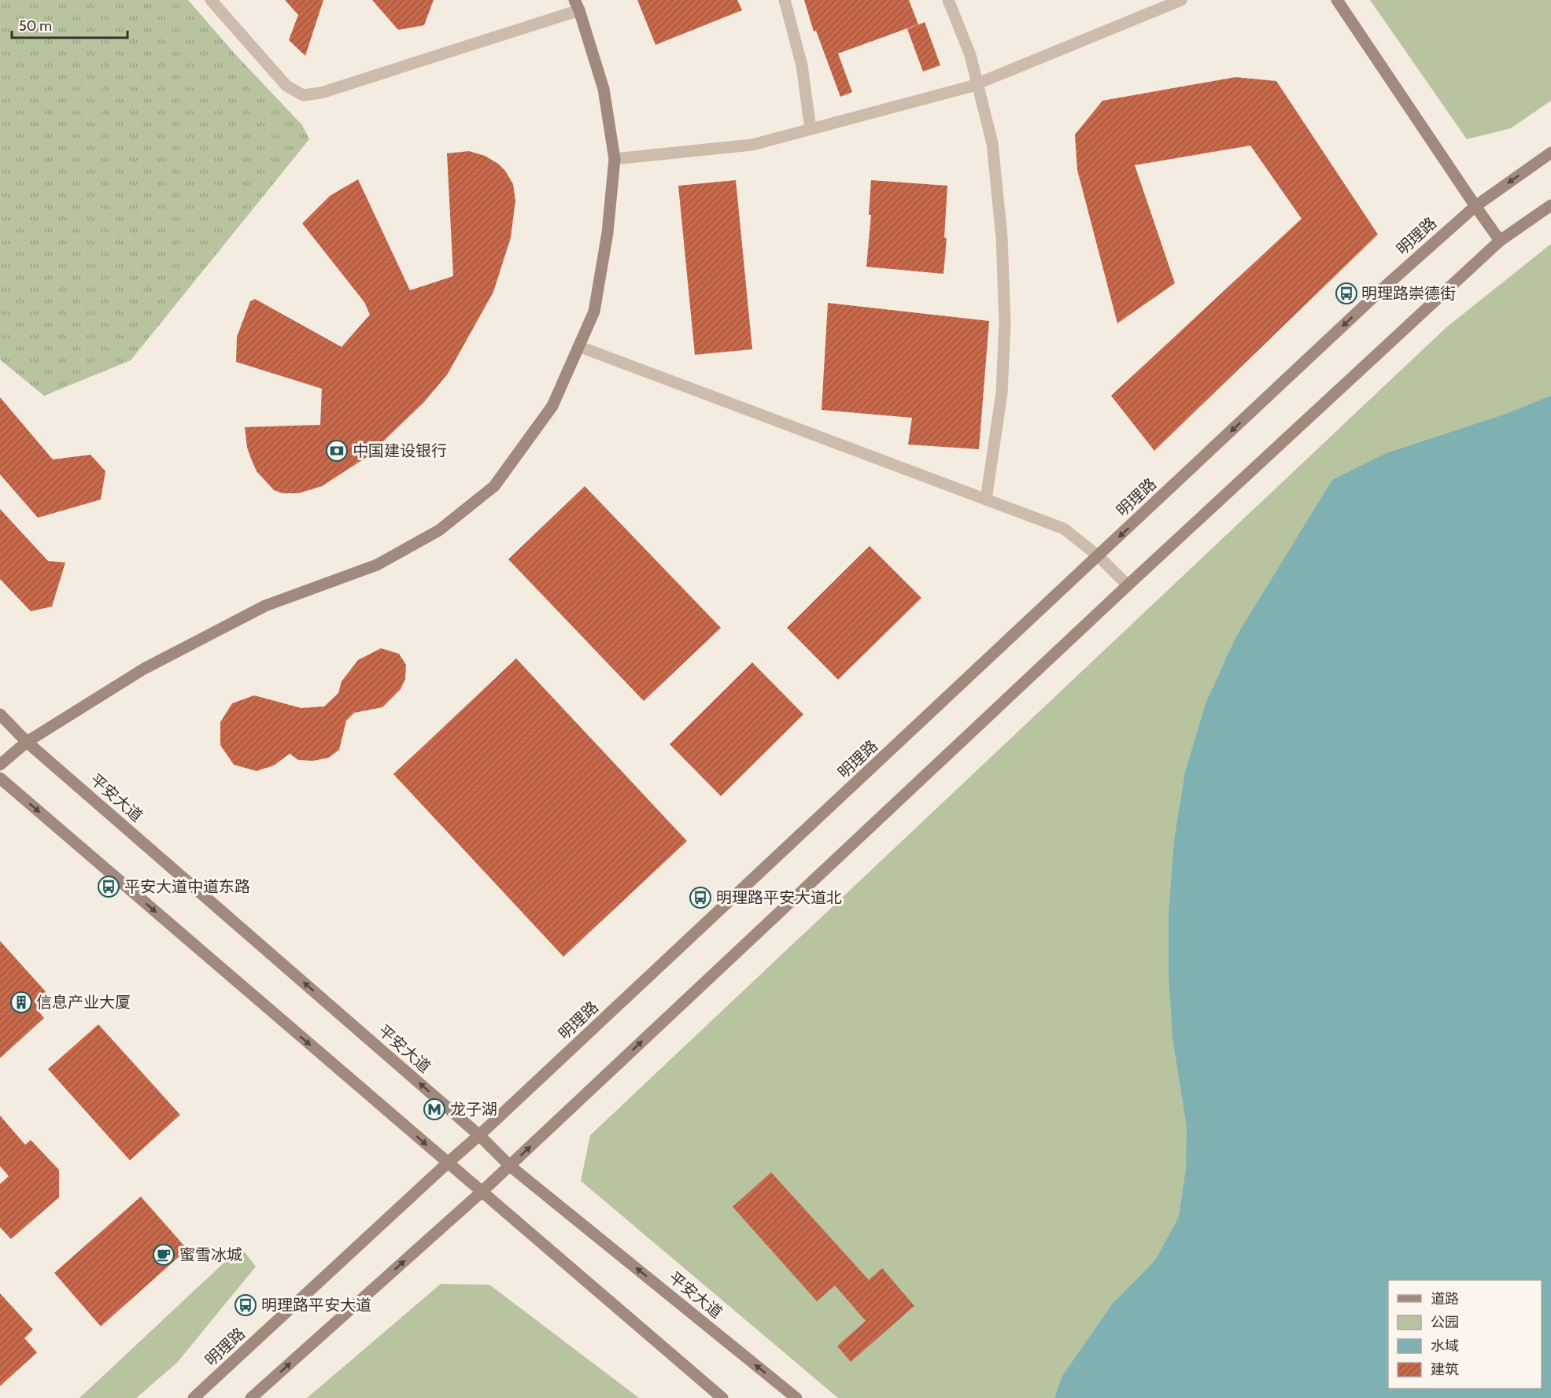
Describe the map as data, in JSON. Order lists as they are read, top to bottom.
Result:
{
  "streets": {
    "main road": ["明理路", "平安大道"]
  },
  "crossings": [
    ["明理路", "平安大道"]
  ],
  "places": {
    "bus stop": [
      "明理路崇德街",
      "平安大道中道东路",
      "明理路平安大道北",
      "明理路平安大道"
    ],
    "bank": ["中国建设银行"],
    "building": ["信息产业大厦"],
    "metro station": ["龙子湖"],
    "cafe": ["蜜雪冰城"]
  },
  "legend": [
    "道路",
    "公园",
    "水域",
    "建筑"
  ],
  "scale_bar": "50 m"
}
